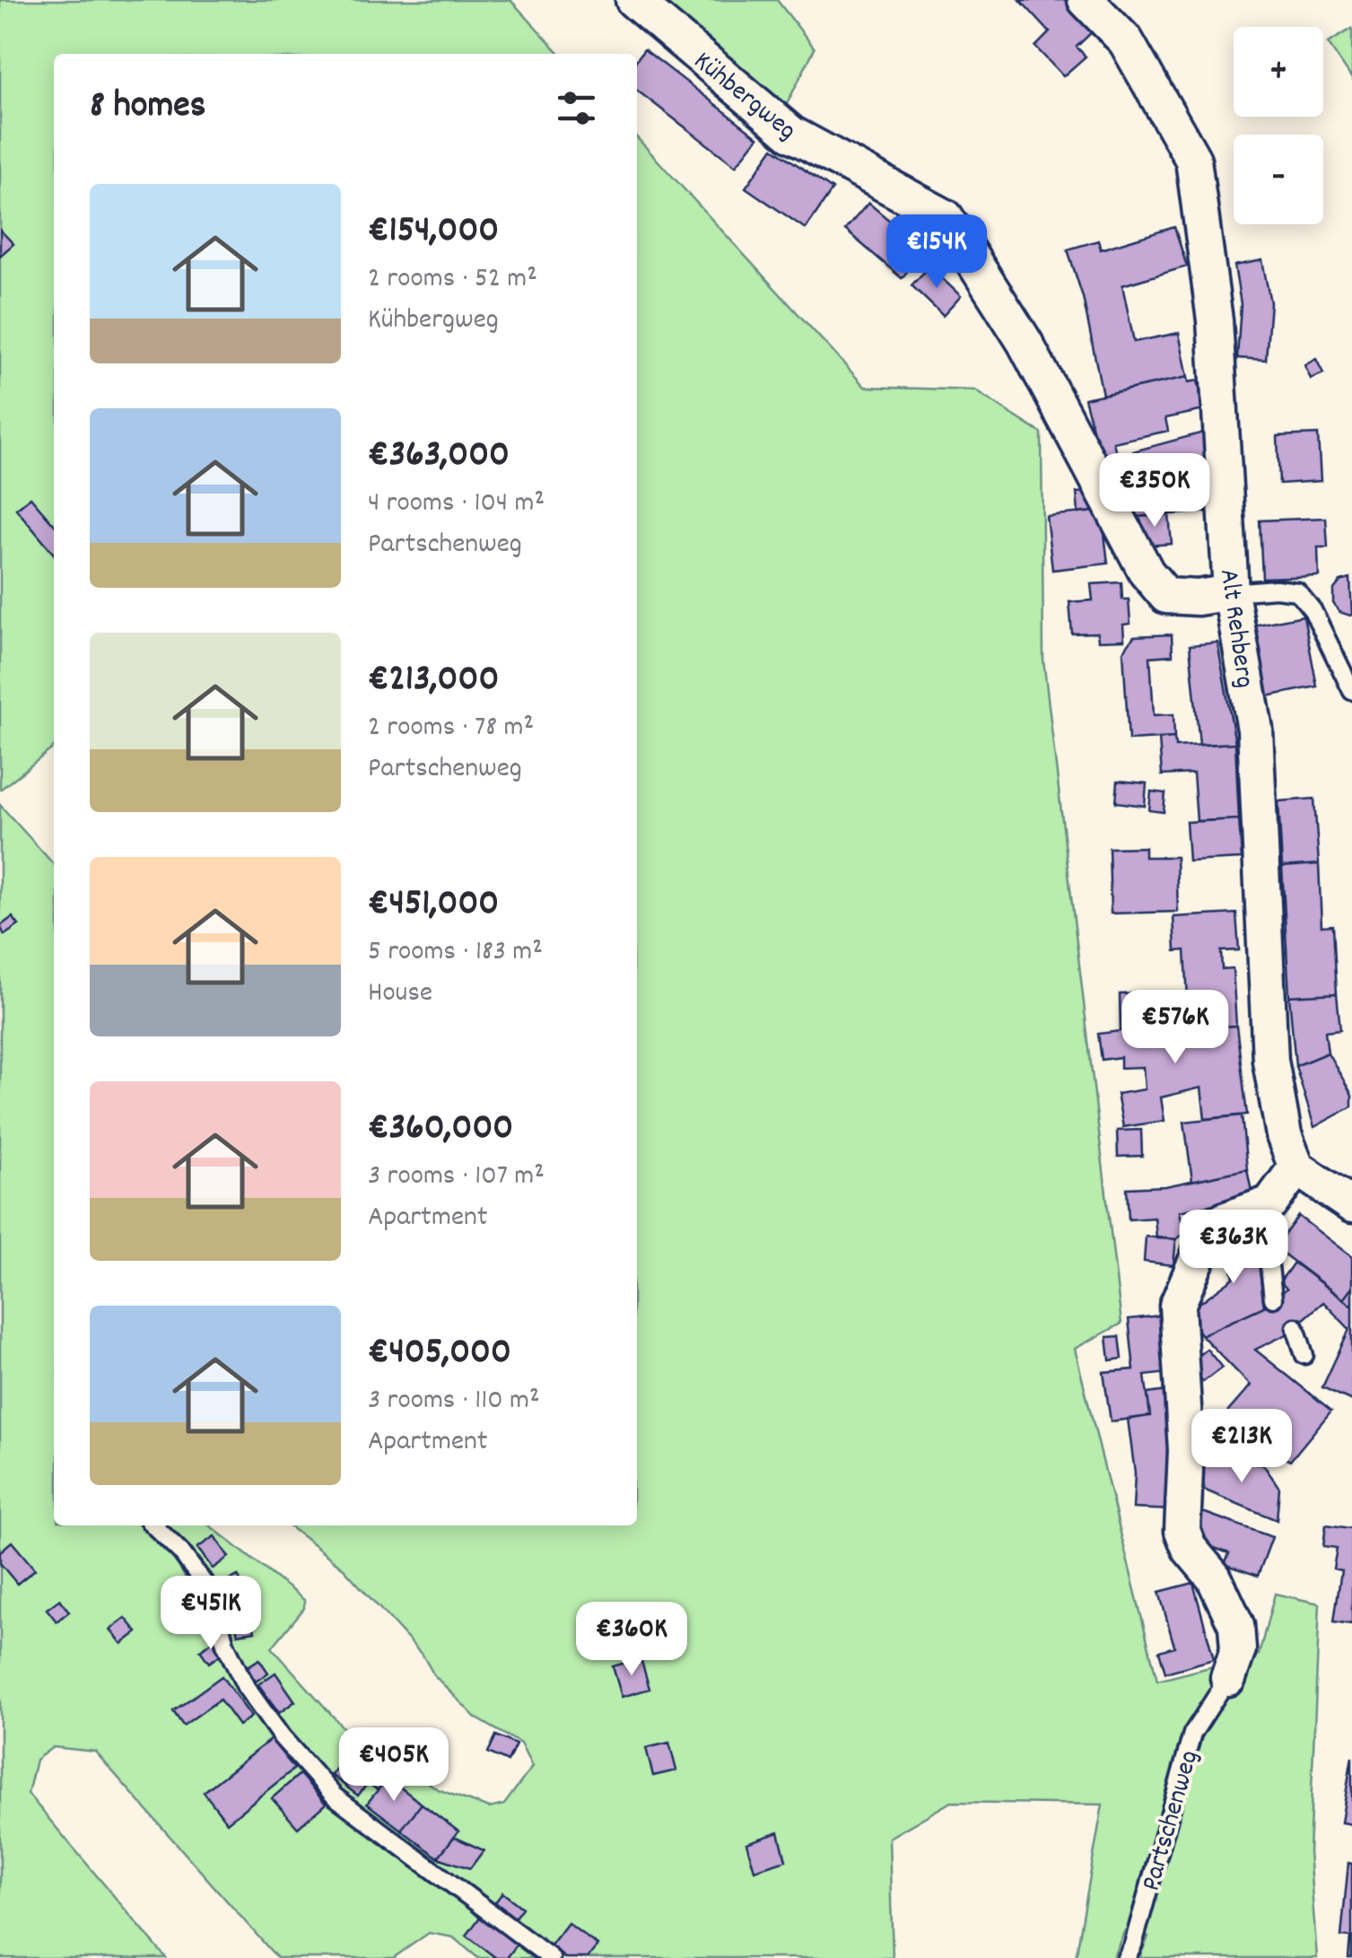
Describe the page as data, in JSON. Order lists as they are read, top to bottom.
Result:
{
  "streets": {
    "street": ["Kühbergweg", "Alt Rehberg", "Partschenweg"]
  },
  "crossings": [
    ["Kühbergweg", "Alt Rehberg"]
  ],
  "page": {
    "map_buttons": ["+", "−"],
    "heading": "8 homes",
    "list": [
      {
        "name": "€154,000",
        "note": "2 rooms · 52 m² · Kühbergweg"
      },
      {
        "name": "€363,000",
        "note": "4 rooms · 104 m² · Partschenweg"
      },
      {
        "name": "€213,000",
        "note": "2 rooms · 78 m² · Partschenweg"
      },
      {
        "name": "€451,000",
        "note": "5 rooms · 183 m² · House"
      },
      {
        "name": "€360,000",
        "note": "3 rooms · 107 m² · Apartment"
      },
      {
        "name": "€405,000",
        "note": "3 rooms · 110 m² · Apartment"
      }
    ],
    "price": [
      "€154K",
      "€350K",
      "€576K",
      "€363K",
      "€213K",
      "€451K",
      "€360K",
      "€405K"
    ]
  }
}
